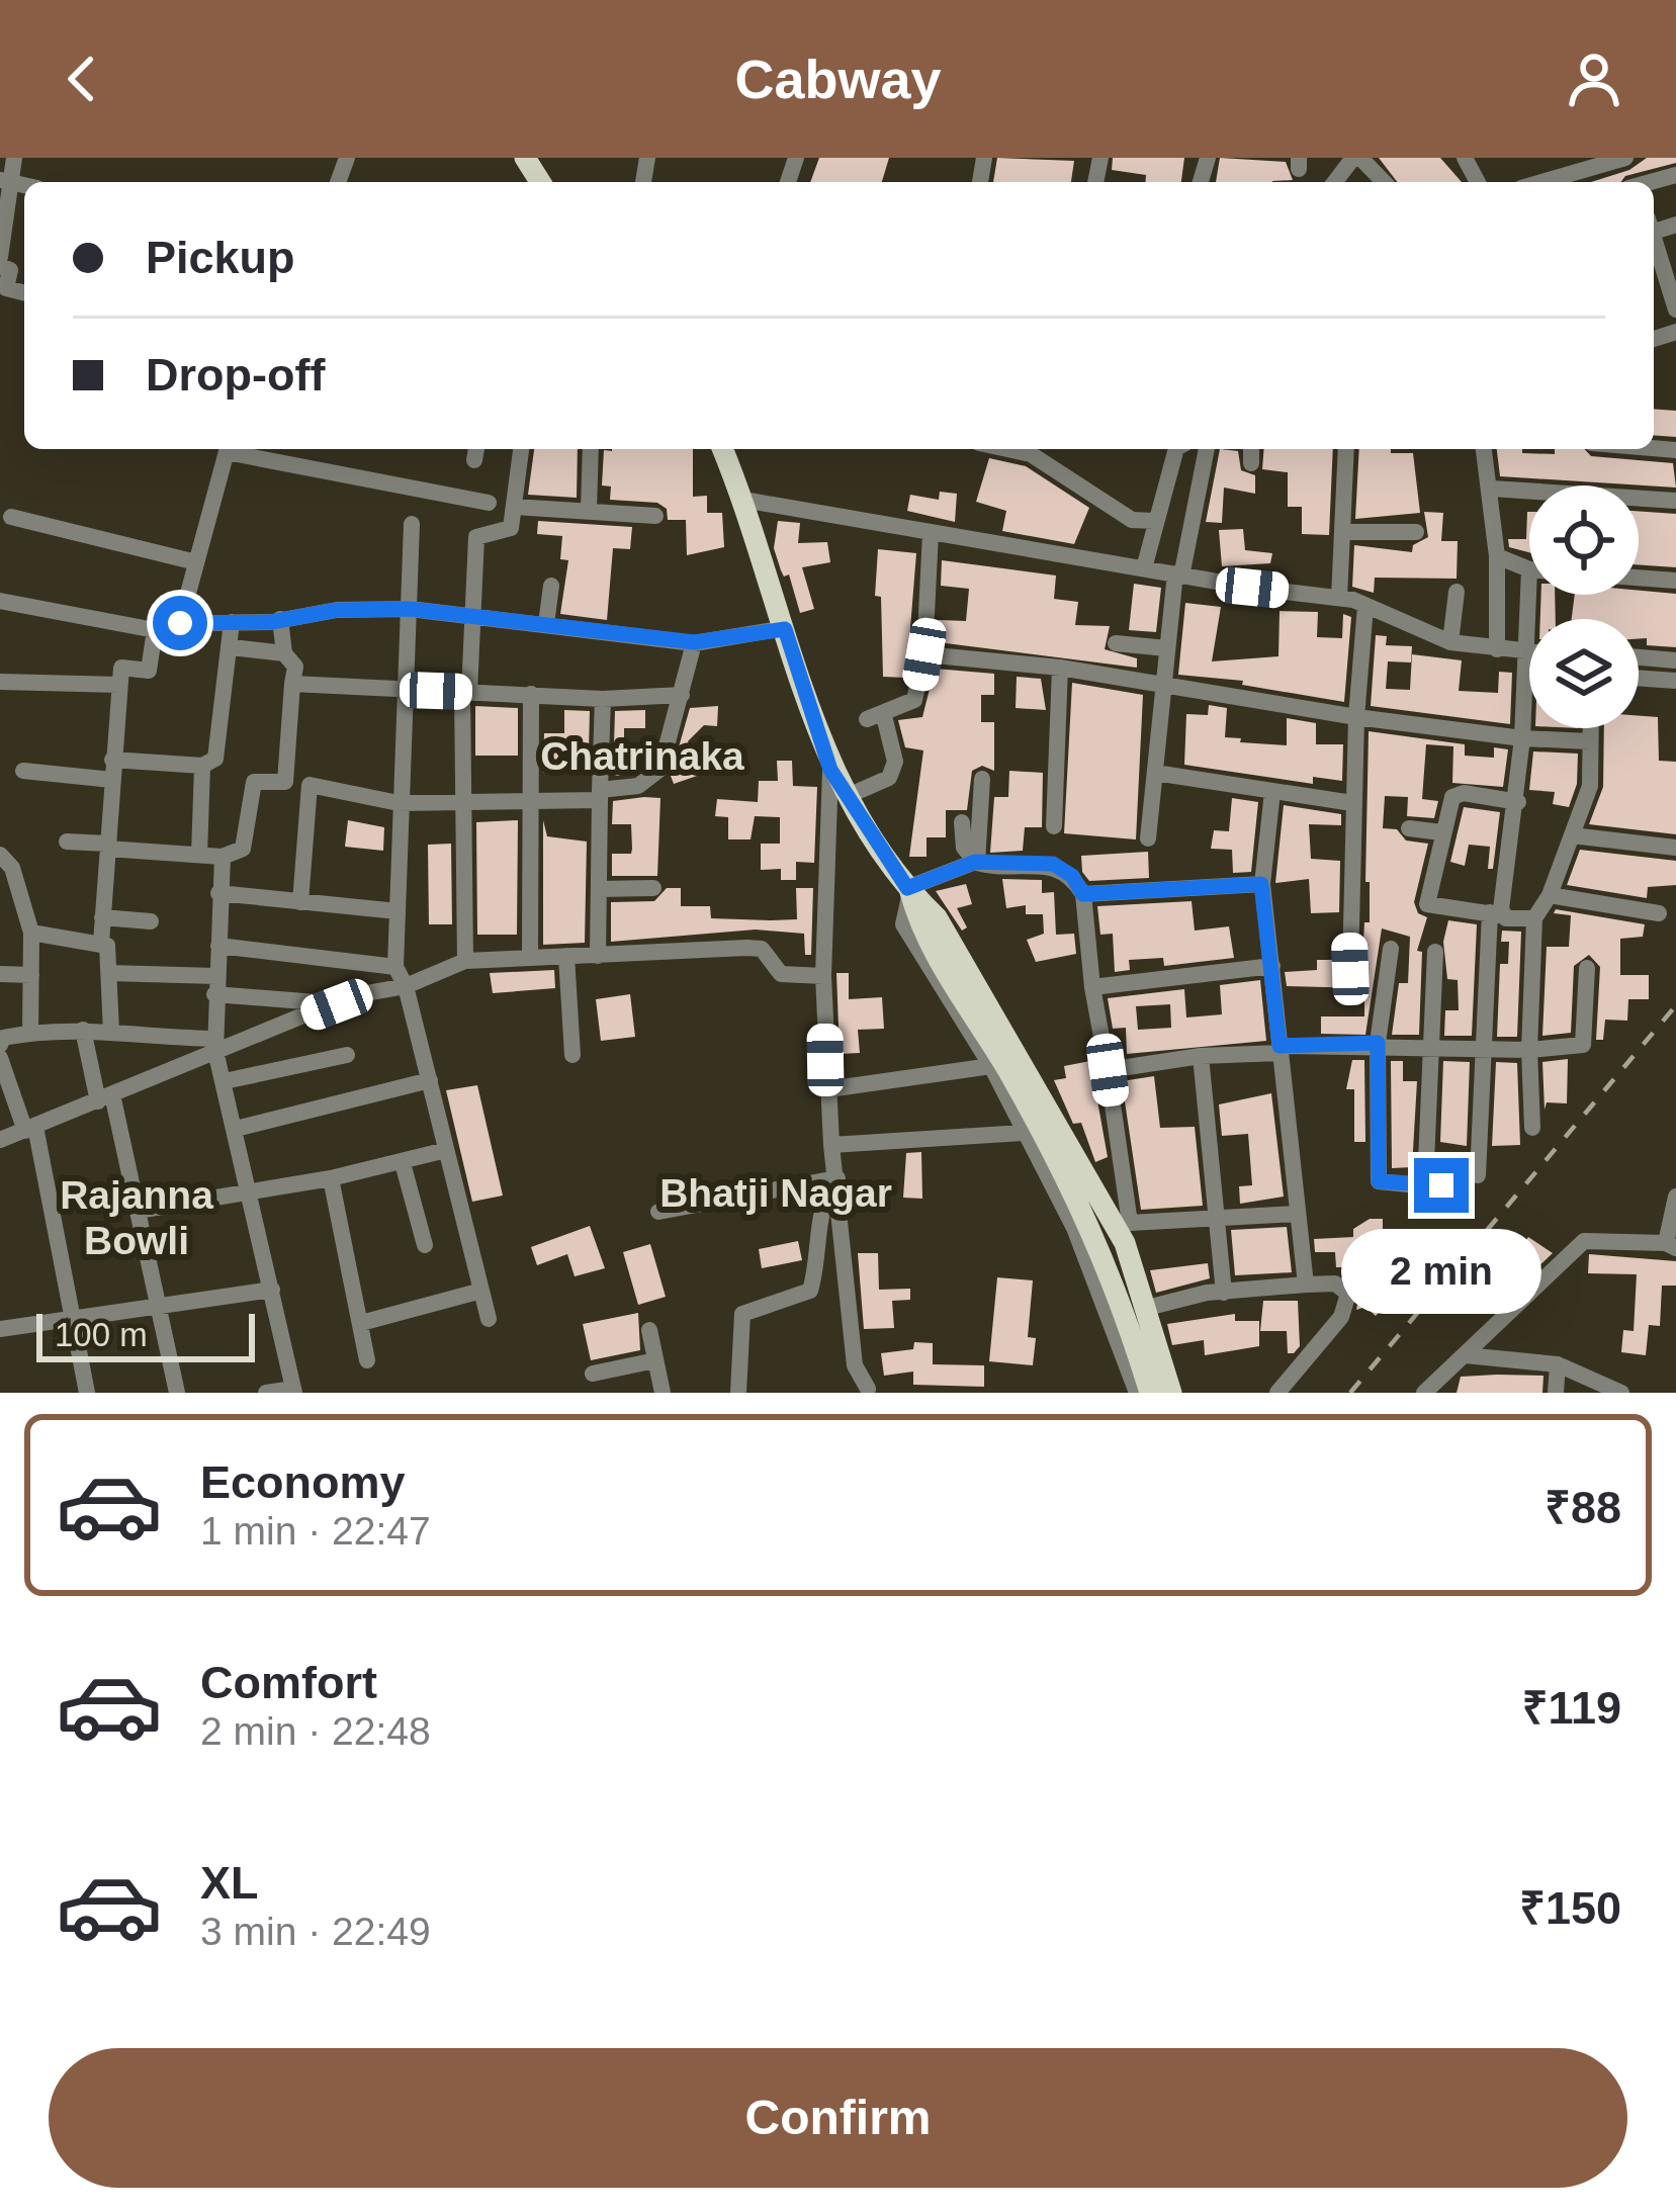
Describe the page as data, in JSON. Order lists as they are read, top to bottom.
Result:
{
  "districts": ["Chatrinaka", "Bhatji Nagar", "Rajanna Bowli"],
  "scale_bar": "100 m",
  "page": {
    "header": "Cabway",
    "banner": ["Pickup", "Drop-off"],
    "bubble": "2 min",
    "scale": "100 m",
    "list": [
      {
        "name": "Economy",
        "note": "1 min · 22:47",
        "value": "₹88"
      },
      {
        "name": "Comfort",
        "note": "2 min · 22:48",
        "value": "₹119"
      },
      {
        "name": "XL",
        "note": "3 min · 22:49",
        "value": "₹150"
      }
    ],
    "buttons": "Confirm"
  }
}
